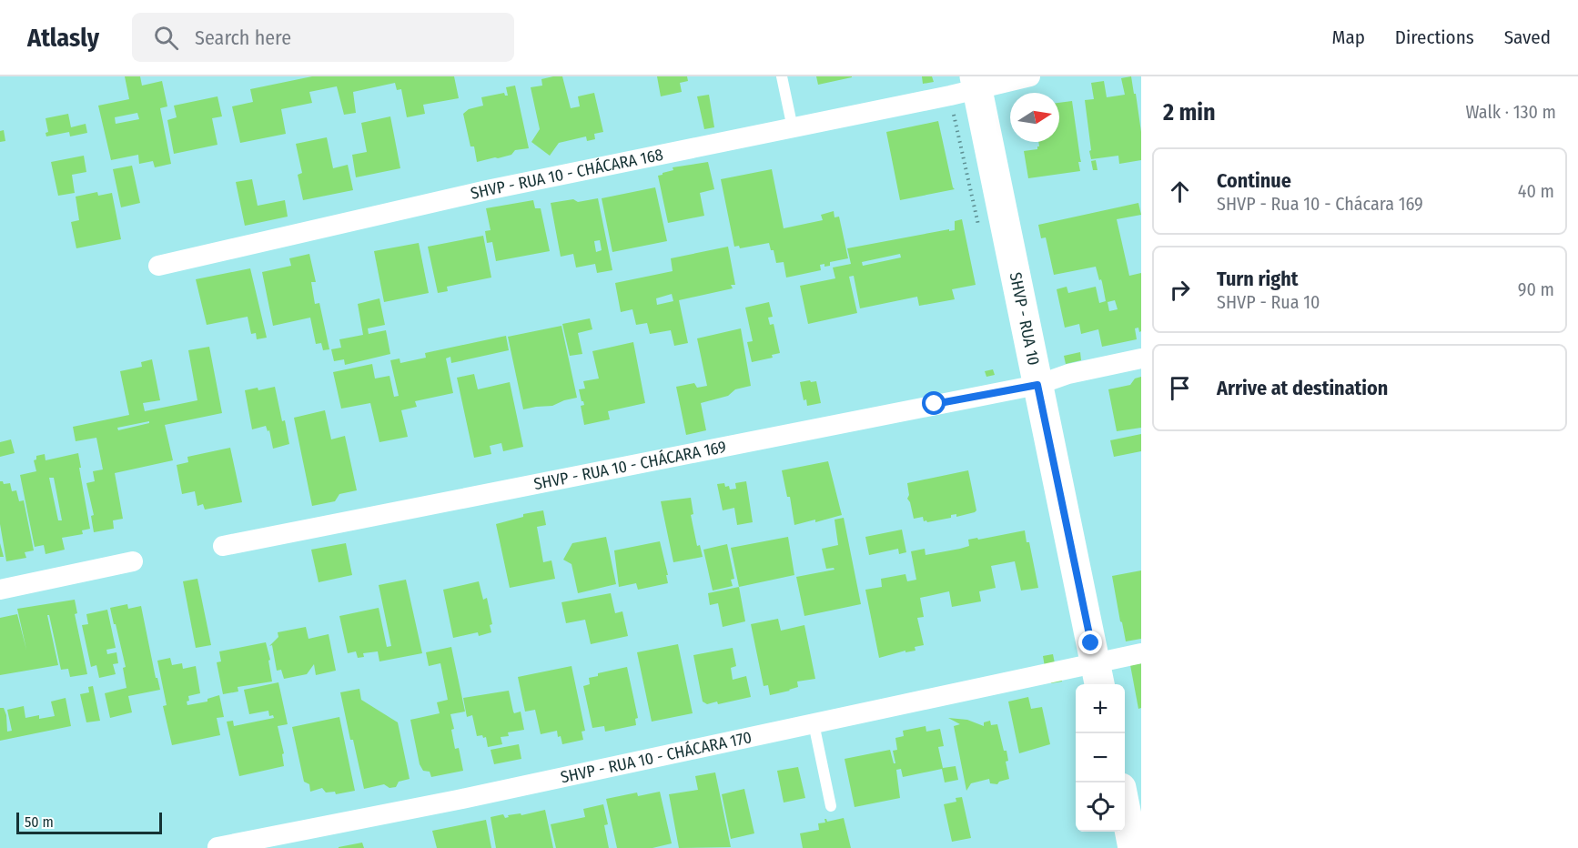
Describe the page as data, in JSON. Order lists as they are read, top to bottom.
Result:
{
  "streets": {
    "street": [
      "SHVP - RUA 10 - CHÁCARA 168",
      "SHVP - RUA 10",
      "SHVP - RUA 10 - CHÁCARA 169",
      "SHVP - RUA 10 - CHÁCARA 170"
    ]
  },
  "crossings": [
    ["SHVP - RUA 10 - CHÁCARA 168", "SHVP - RUA 10"],
    ["SHVP - RUA 10", "SHVP - RUA 10 - CHÁCARA 169"],
    ["SHVP - RUA 10", "SHVP - RUA 10 - CHÁCARA 170"]
  ],
  "scale_bar": "50 m",
  "north": "right",
  "page": {
    "header": "Atlasly",
    "search": "Search here",
    "nav": ["Map", "Directions", "Saved"],
    "heading": ["2 min", "Walk · 130 m"],
    "list": [
      ["Continue", "SHVP - Rua 10 - Chácara 169", "40 m"],
      ["Turn right", "SHVP - Rua 10", "90 m"],
      "Arrive at destination"
    ],
    "map_buttons": ["+", "−"],
    "scale": "50 m"
  }
}
